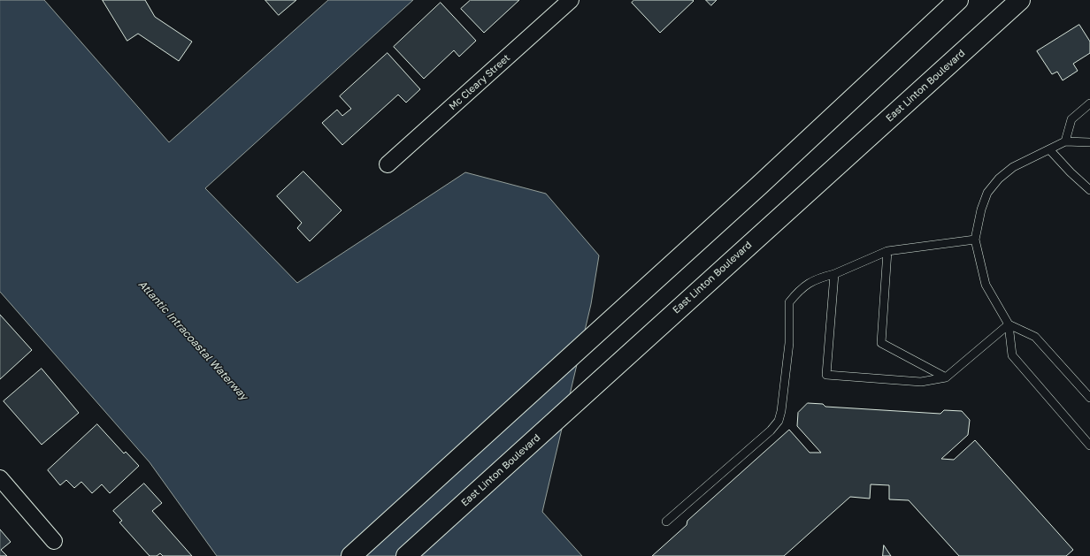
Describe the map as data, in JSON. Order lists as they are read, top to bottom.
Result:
{
  "streets": {
    "main road": ["East Linton Boulevard"],
    "street": ["Mc Cleary Street"]
  },
  "water": ["Atlantic Intracoastal Waterway"]
}
